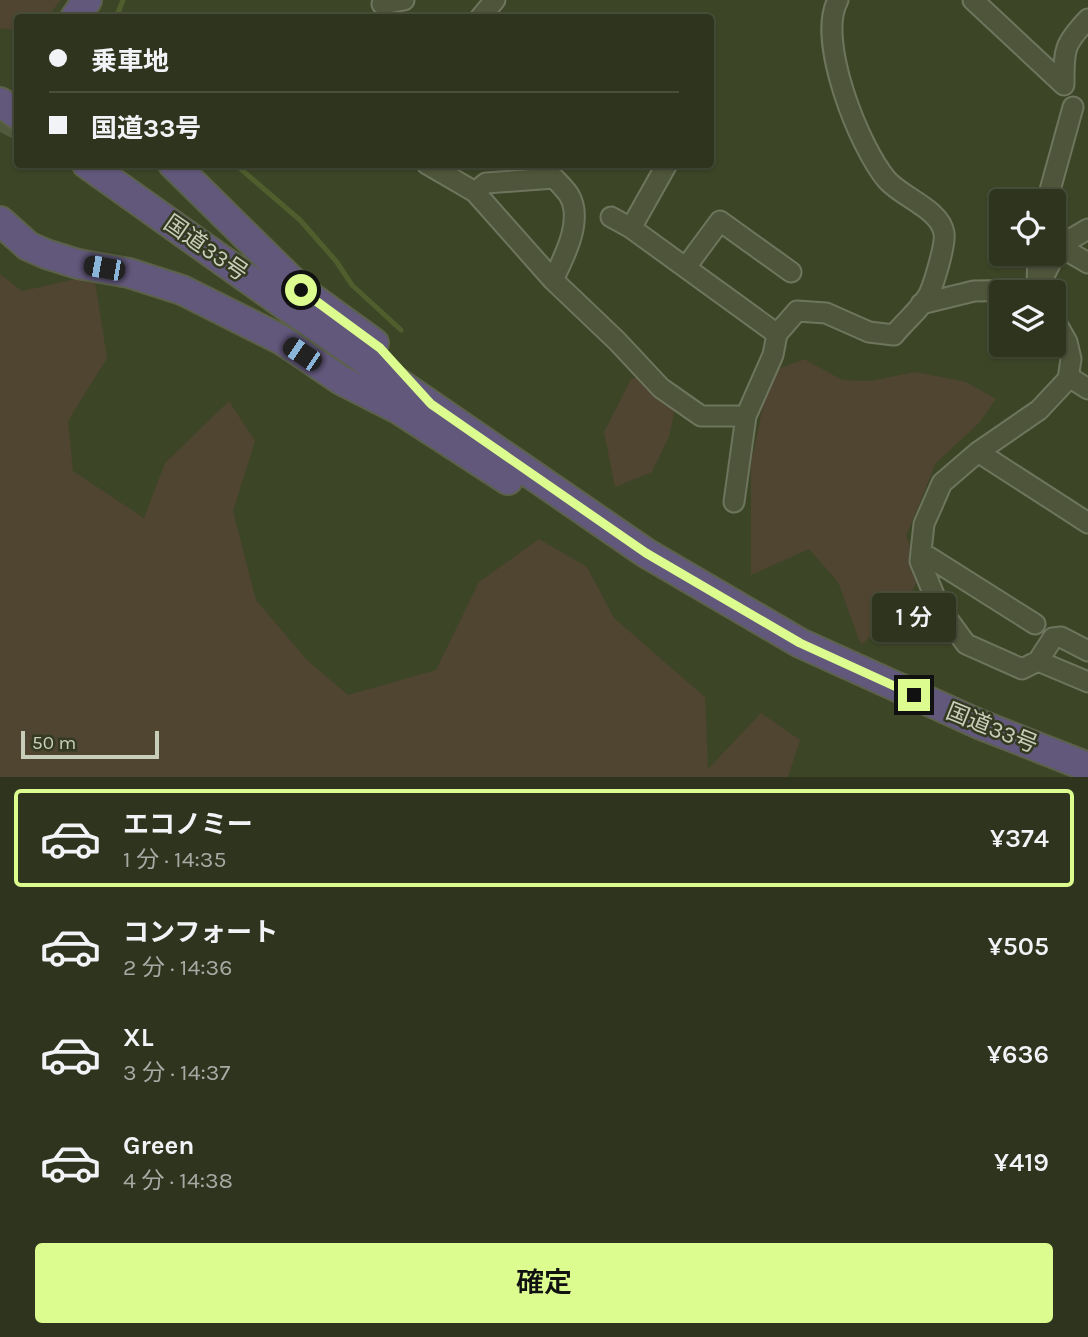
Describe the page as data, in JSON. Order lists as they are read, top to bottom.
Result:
{
  "streets": {
    "highway": ["国道33号"]
  },
  "scale_bar": "50 m",
  "page": {
    "banner": ["乗車地", "国道33号"],
    "bubble": "1 分",
    "scale": "50 m",
    "list": [
      {
        "name": "エコノミー",
        "note": "1 分 · 14:35",
        "value": "¥374"
      },
      {
        "name": "コンフォート",
        "note": "2 分 · 14:36",
        "value": "¥505"
      },
      {
        "name": "XL",
        "note": "3 分 · 14:37",
        "value": "¥636"
      },
      {
        "name": "Green",
        "note": "4 分 · 14:38",
        "value": "¥419"
      }
    ],
    "buttons": "確定"
  }
}
